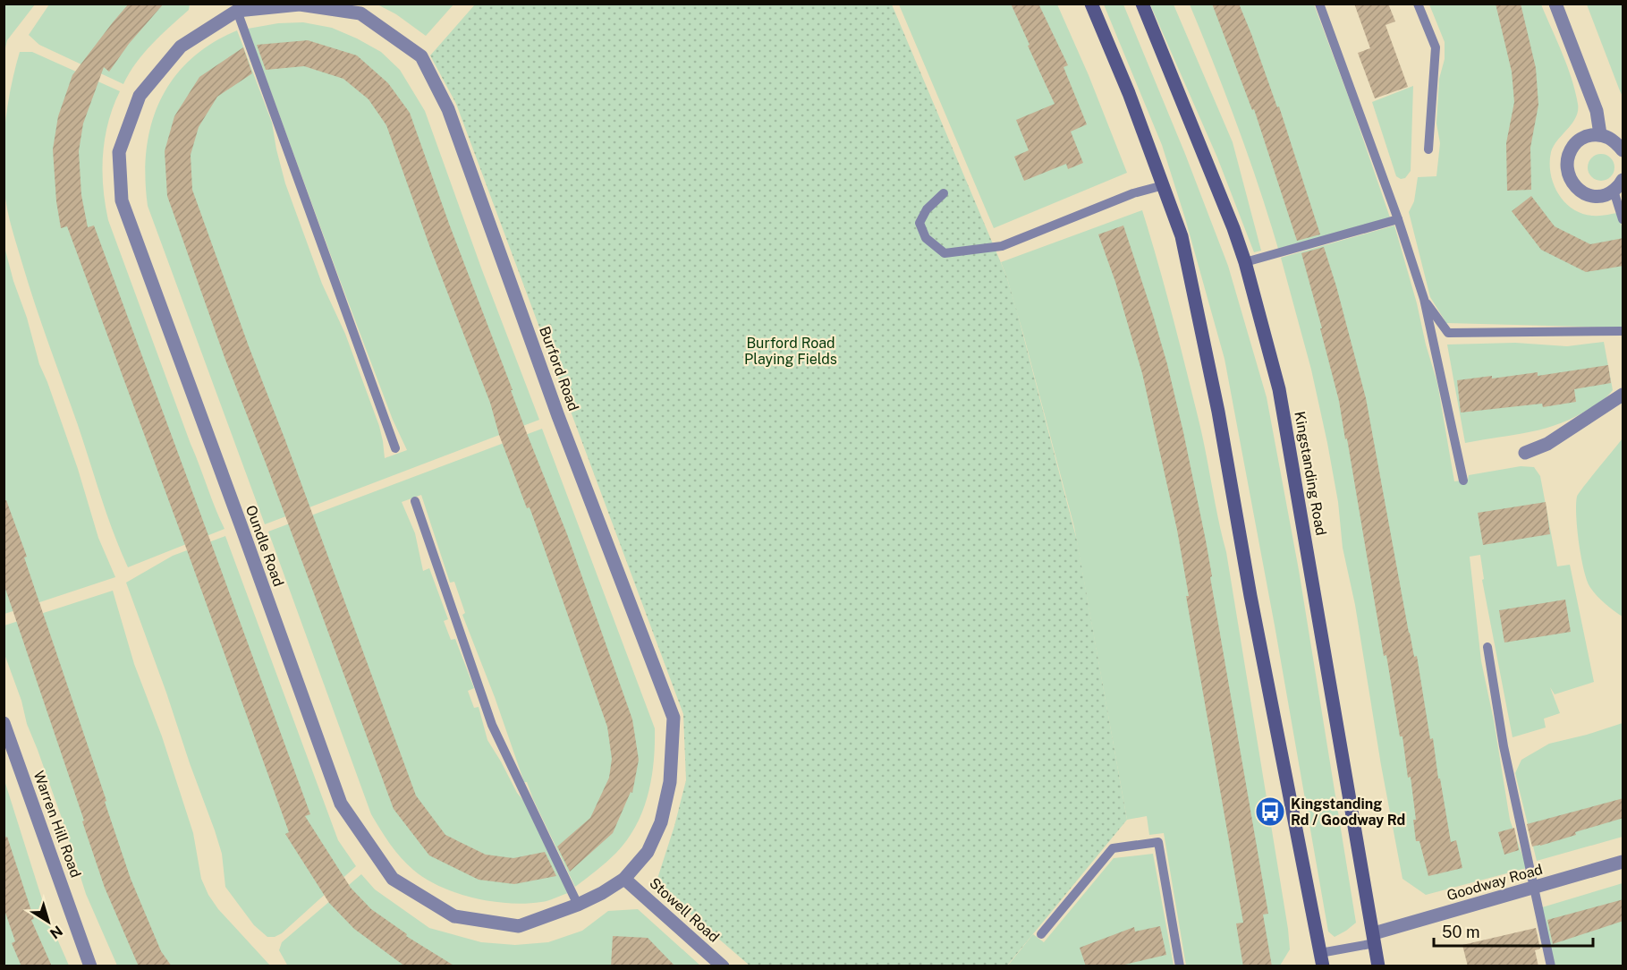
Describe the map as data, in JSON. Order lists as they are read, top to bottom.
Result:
{
  "streets": {
    "main road": ["Kingstanding Road"],
    "street": [
      "Burford Road",
      "Oundle Road",
      "Warren Hill Road",
      "Goodway Road",
      "Stowell Road"
    ]
  },
  "crossings": [
    ["Burford Road", "Oundle Road"],
    ["Burford Road", "Stowell Road"],
    ["Kingstanding Road", "Goodway Road"],
    ["Oundle Road", "Stowell Road"]
  ],
  "parks": ["Burford Road Playing Fields"],
  "places": {
    "bus stop": ["Kingstanding Rd / Goodway Rd"]
  },
  "scale_bar": "50 m",
  "north": "bottom right"
}
